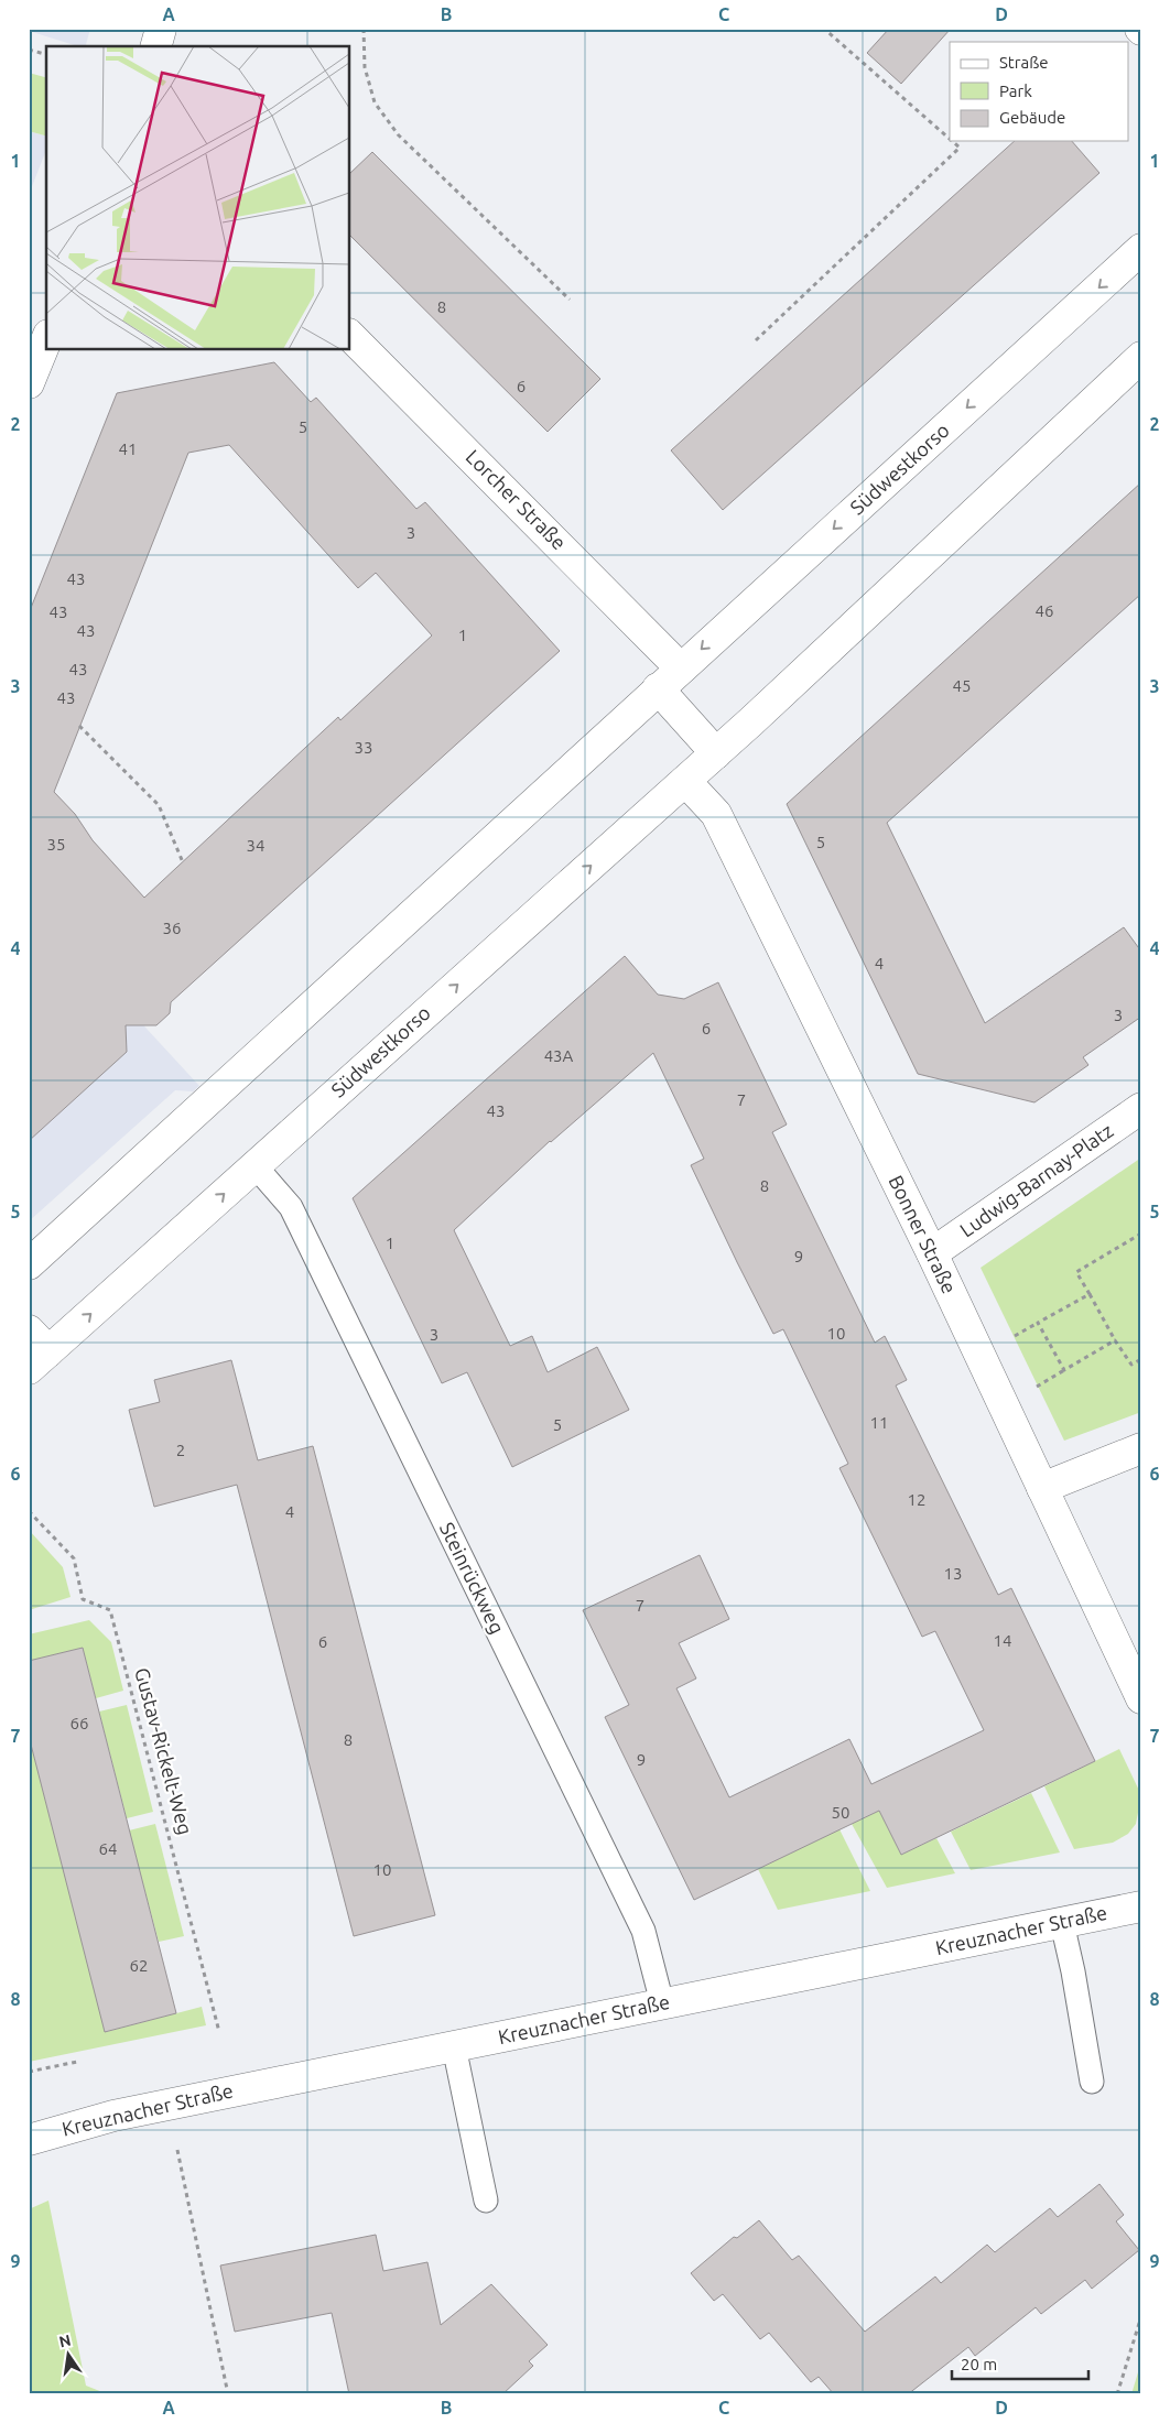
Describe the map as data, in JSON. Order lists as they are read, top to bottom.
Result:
{
  "streets": {
    "street": [
      "Südwestkorso",
      "Lorcher Straße",
      "Ludwig-Barnay-Platz",
      "Bonner Straße",
      "Kreuznacher Straße"
    ],
    "lane": ["Steinrückweg"],
    "path": ["Gustav-Rickelt-Weg"]
  },
  "crossings": [
    ["Südwestkorso", "Lorcher Straße"],
    ["Südwestkorso", "Bonner Straße"],
    ["Südwestkorso", "Steinrückweg"],
    ["Ludwig-Barnay-Platz", "Bonner Straße"],
    ["Steinrückweg", "Kreuznacher Straße"]
  ],
  "house_numbers": [
    "8",
    "6",
    "5",
    "41",
    "3",
    "43",
    "46",
    "43",
    "43",
    "1",
    "43",
    "45",
    "43",
    "33",
    "5",
    "35",
    "34",
    "36",
    "4",
    "3",
    "6",
    "43A",
    "7",
    "43",
    "8",
    "1",
    "9",
    "10",
    "3",
    "11",
    "5",
    "2",
    "12",
    "4",
    "13",
    "7",
    "14",
    "6",
    "66",
    "8",
    "9",
    "50",
    "64",
    "10",
    "62"
  ],
  "legend": ["Straße", "Park", "Gebäude"],
  "scale_bar": "20 m",
  "north": "top",
  "grid": {
    "columns": [
      "A",
      "B",
      "C",
      "D"
    ],
    "rows": [
      "1",
      "2",
      "3",
      "4",
      "5",
      "6",
      "7",
      "8",
      "9"
    ]
  }
}
